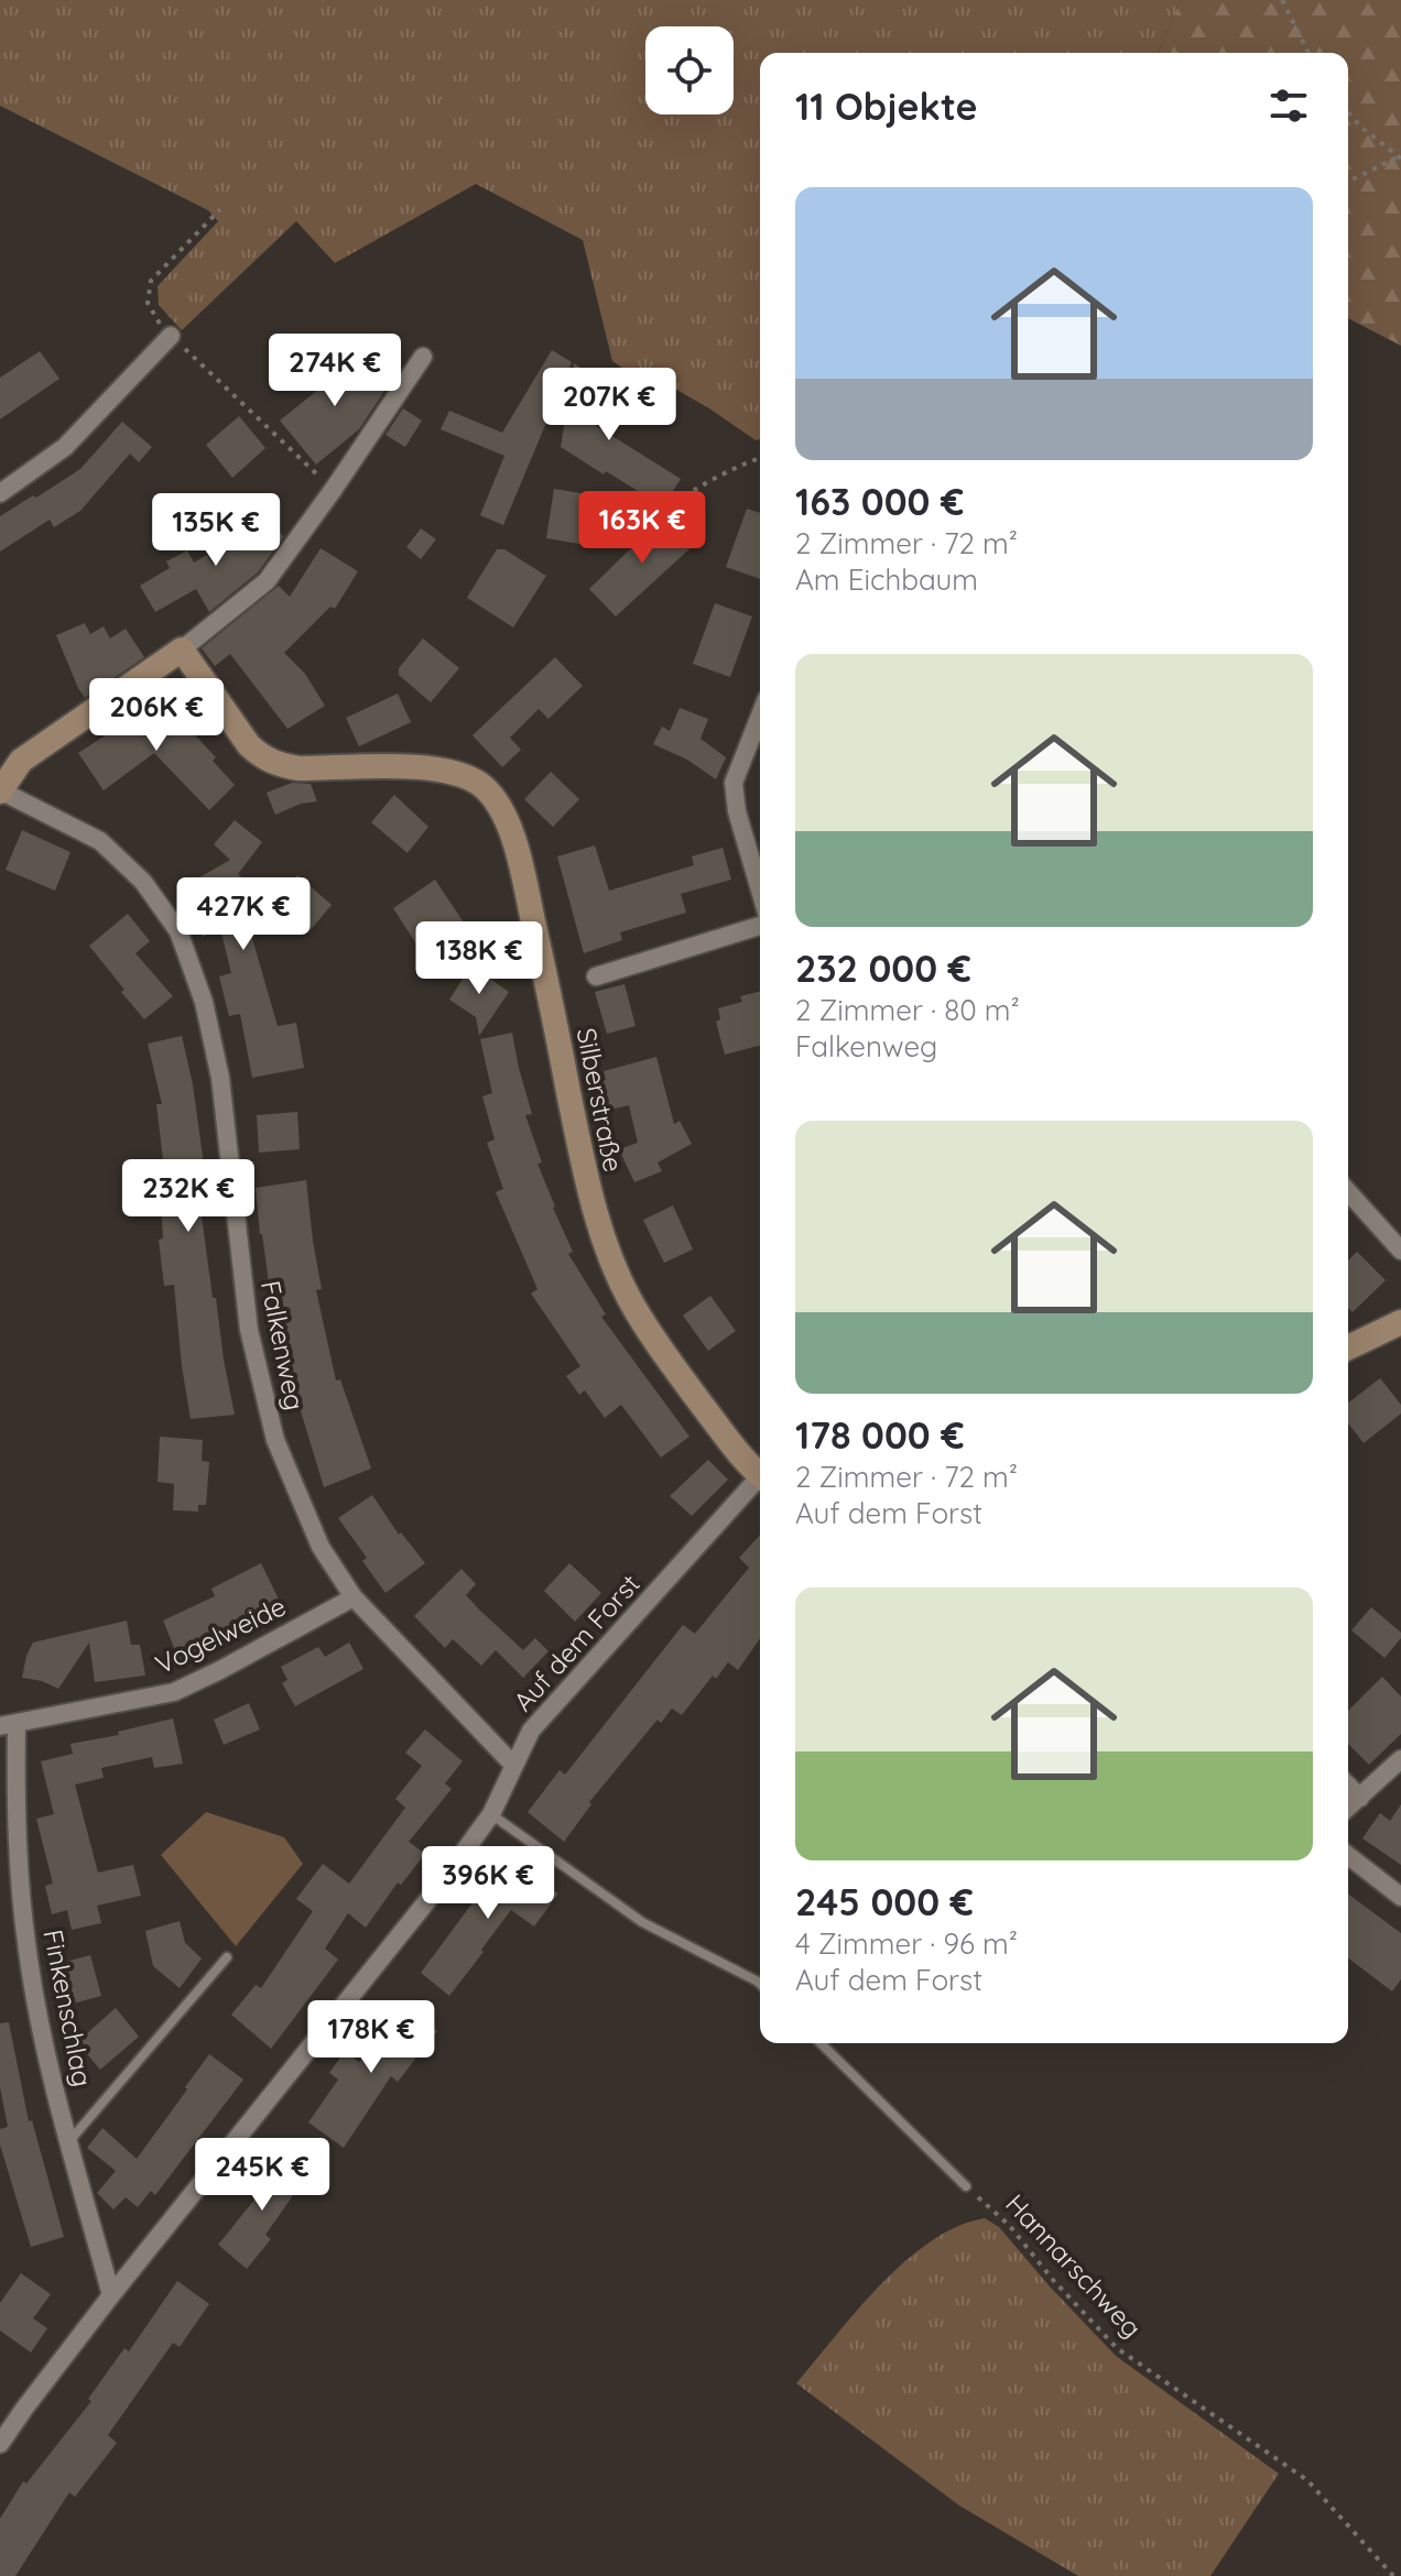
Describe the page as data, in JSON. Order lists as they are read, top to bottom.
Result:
{
  "streets": {
    "street": [
      "Silberstraße",
      "Falkenweg",
      "Vogelweide",
      "Auf dem Forst",
      "Finkenschlag"
    ],
    "path": ["Hannarschweg"]
  },
  "crossings": [
    ["Falkenweg", "Vogelweide"],
    ["Falkenweg", "Auf dem Forst"],
    ["Vogelweide", "Finkenschlag"],
    ["Auf dem Forst", "Finkenschlag"]
  ],
  "page": {
    "heading": "11 Objekte",
    "list": [
      {
        "name": "163 000 €",
        "note": "2 Zimmer · 72 m² · Am Eichbaum"
      },
      {
        "name": "232 000 €",
        "note": "2 Zimmer · 80 m² · Falkenweg"
      },
      {
        "name": "178 000 €",
        "note": "2 Zimmer · 72 m² · Auf dem Forst"
      },
      {
        "name": "245 000 €",
        "note": "4 Zimmer · 96 m² · Auf dem Forst"
      }
    ],
    "price": [
      "274K €",
      "207K €",
      "163K €",
      "135K €",
      "206K €",
      "427K €",
      "138K €",
      "232K €",
      "396K €",
      "178K €",
      "245K €"
    ]
  }
}
